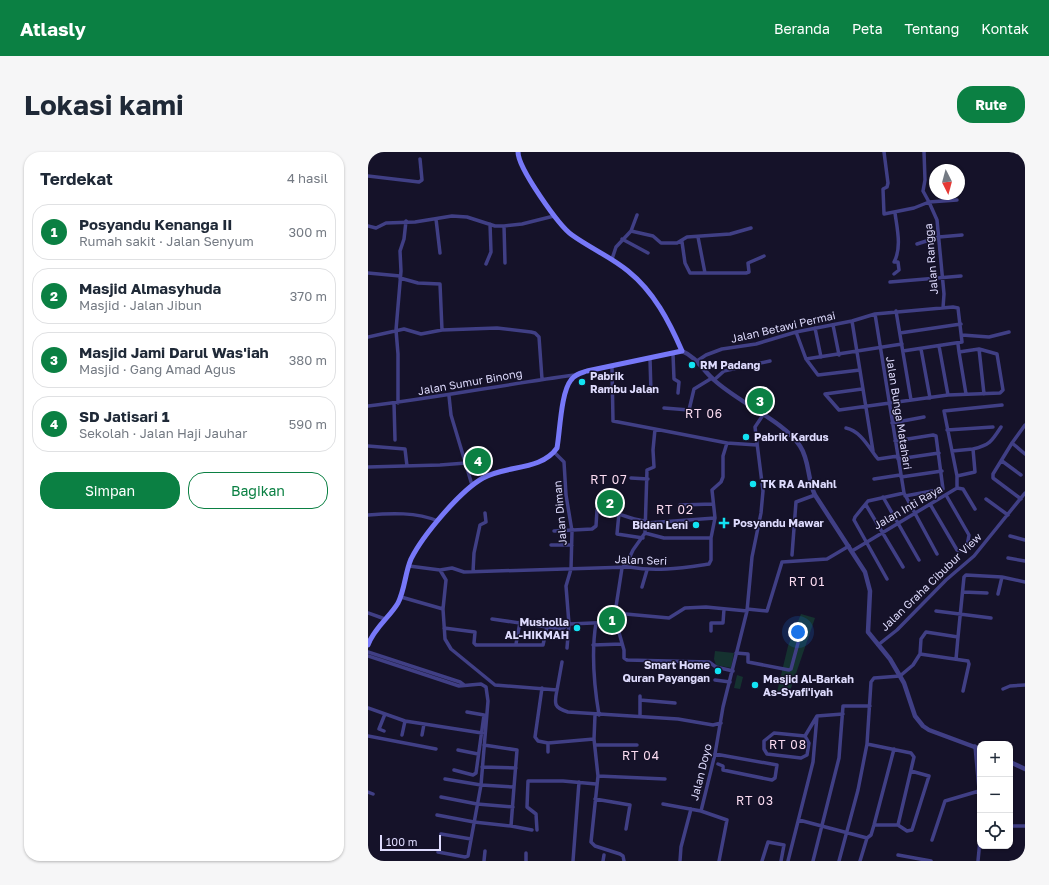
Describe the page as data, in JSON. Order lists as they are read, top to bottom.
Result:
{
  "streets": {
    "street": [
      "Jalan Rangga",
      "Jalan Betawi Permai",
      "Jalan Sumur Binong",
      "Jalan Bunga Matahari",
      "Jalan Inti Raya",
      "Jalan Diman",
      "Jalan Seri",
      "Jalan Graha Cibubur View",
      "Jalan Doyo"
    ]
  },
  "crossings": [
    ["Jalan Rangga", "Jalan Betawi Permai"],
    ["Jalan Betawi Permai", "Jalan Bunga Matahari"],
    ["Jalan Bunga Matahari", "Jalan Inti Raya"],
    ["Jalan Inti Raya", "Jalan Doyo"],
    ["Jalan Diman", "Jalan Seri"]
  ],
  "districts": [
    "RT 06",
    "RT 07",
    "RT 02",
    "RT 01",
    "RT 08",
    "RT 04",
    "RT 03"
  ],
  "places": {
    "other": [
      "RM Padang",
      "Pabrik Rambu Jalan",
      "Pabrik Kardus",
      "TK RA AnNahl",
      "Bidan Leni",
      "Musholla AL-HIKMAH",
      "Smart Home Quran Payangan",
      "Masjid Al-Barkah As-Syafi'iyah"
    ],
    "health": ["Posyandu Mawar"]
  },
  "scale_bar": "100 m",
  "north": "bottom",
  "page": {
    "header": "Atlasly",
    "nav": [
      "Beranda",
      "Peta",
      "Tentang",
      "Kontak"
    ],
    "buttons": [
      "Rute",
      ["Simpan", "Bagikan"]
    ],
    "title": "Lokasi kami",
    "heading": ["Terdekat", "4 hasil"],
    "list": [
      {
        "mark": "1",
        "name": "Posyandu Kenanga II",
        "note": "Rumah sakit · Jalan Senyum",
        "value": "300 m"
      },
      {
        "mark": "2",
        "name": "Masjid Almasyhuda",
        "note": "Masjid · Jalan Jibun",
        "value": "370 m"
      },
      {
        "mark": "3",
        "name": "Masjid Jami Darul Was'iah",
        "note": "Masjid · Gang Amad Agus",
        "value": "380 m"
      },
      {
        "mark": "4",
        "name": "SD Jatisari 1",
        "note": "Sekolah · Jalan Haji Jauhar",
        "value": "590 m"
      }
    ],
    "pins": [
      "3",
      "4",
      "2",
      "1"
    ],
    "map_buttons": ["+", "−"],
    "scale": "100 m"
  }
}
